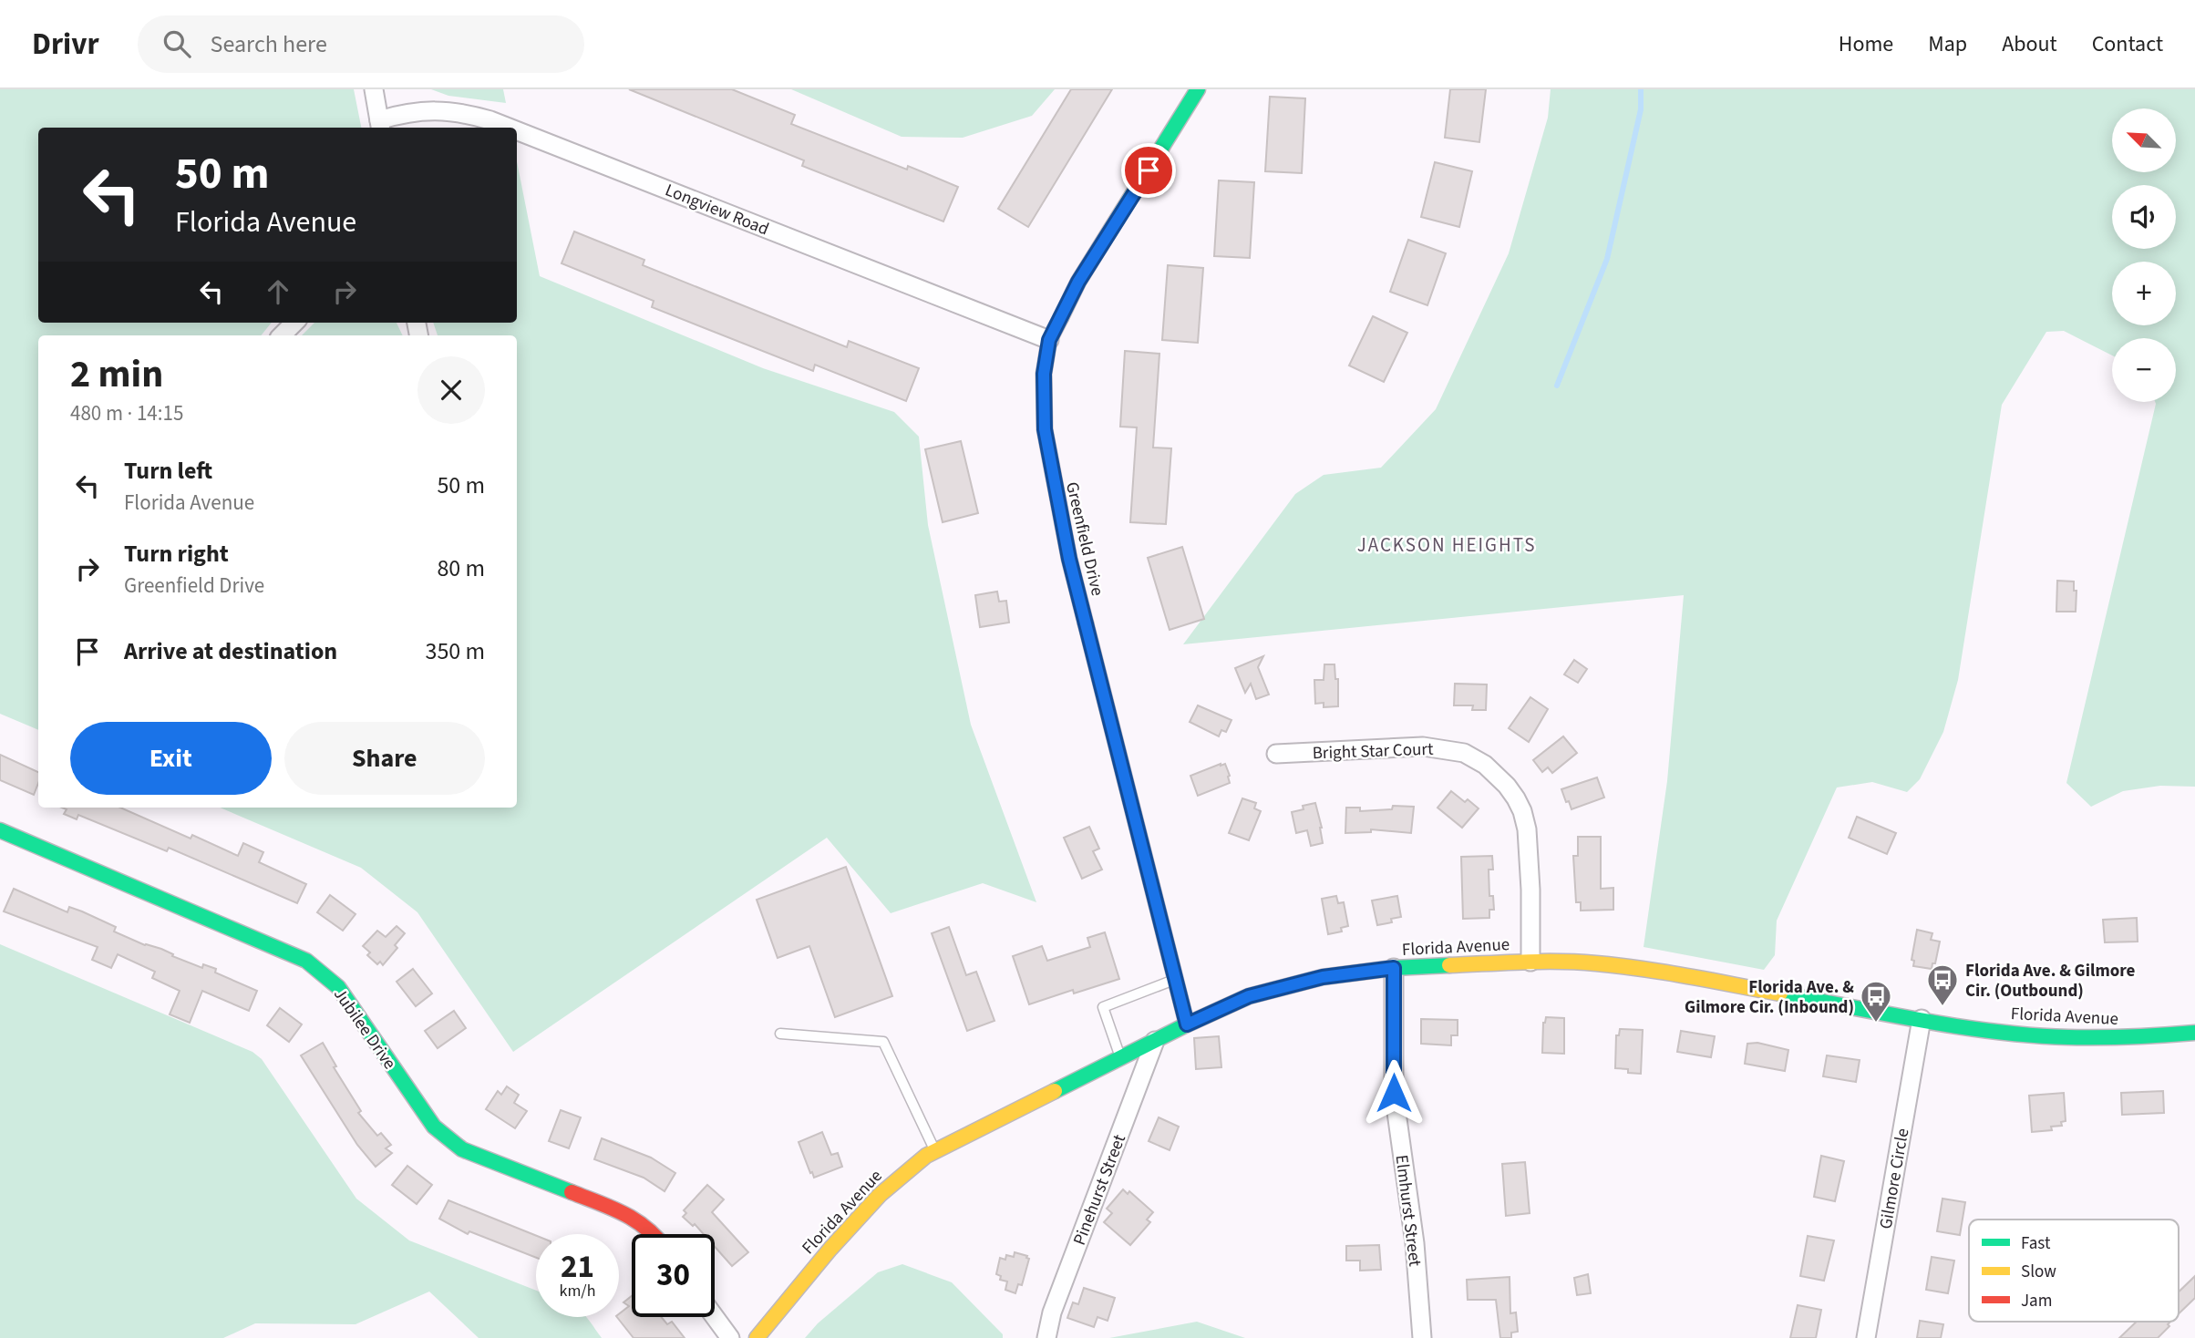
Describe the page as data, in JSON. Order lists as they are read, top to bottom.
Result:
{
  "streets": {
    "street": [
      "Longview Road",
      "Greenfield Drive",
      "Bright Star Court",
      "Florida Avenue",
      "Jubilee Drive",
      "Gilmore Circle",
      "Pinehurst Street",
      "Elmhurst Street"
    ]
  },
  "crossings": [
    ["Longview Road", "Greenfield Drive"],
    ["Greenfield Drive", "Florida Avenue"],
    ["Bright Star Court", "Florida Avenue"],
    ["Florida Avenue", "Gilmore Circle"],
    ["Florida Avenue", "Pinehurst Street"],
    ["Florida Avenue", "Elmhurst Street"]
  ],
  "districts": ["JACKSON HEIGHTS"],
  "places": {
    "bus stop": ["Florida Ave. & Gilmore Cir. (Outbound)", "Florida Ave. & Gilmore Cir. (Inbound)"]
  },
  "legend": ["Fast", "Slow", "Jam"],
  "north": "top left",
  "page": {
    "header": "Drivr",
    "search": "Search here",
    "nav": [
      "Home",
      "Map",
      "About",
      "Contact"
    ],
    "map_buttons": ["+", "−"],
    "turn": ["50 m", "Florida Avenue"],
    "heading": ["2 min", "480 m · 14:15"],
    "list": [
      {
        "name": "Turn left",
        "note": "Florida Avenue",
        "value": "50 m"
      },
      {
        "name": "Turn right",
        "note": "Greenfield Drive",
        "value": "80 m"
      },
      {
        "name": "Arrive at destination",
        "value": "350 m"
      }
    ],
    "buttons": ["Exit", "Share"],
    "speed": "21 km/h",
    "limit": "30"
  }
}
